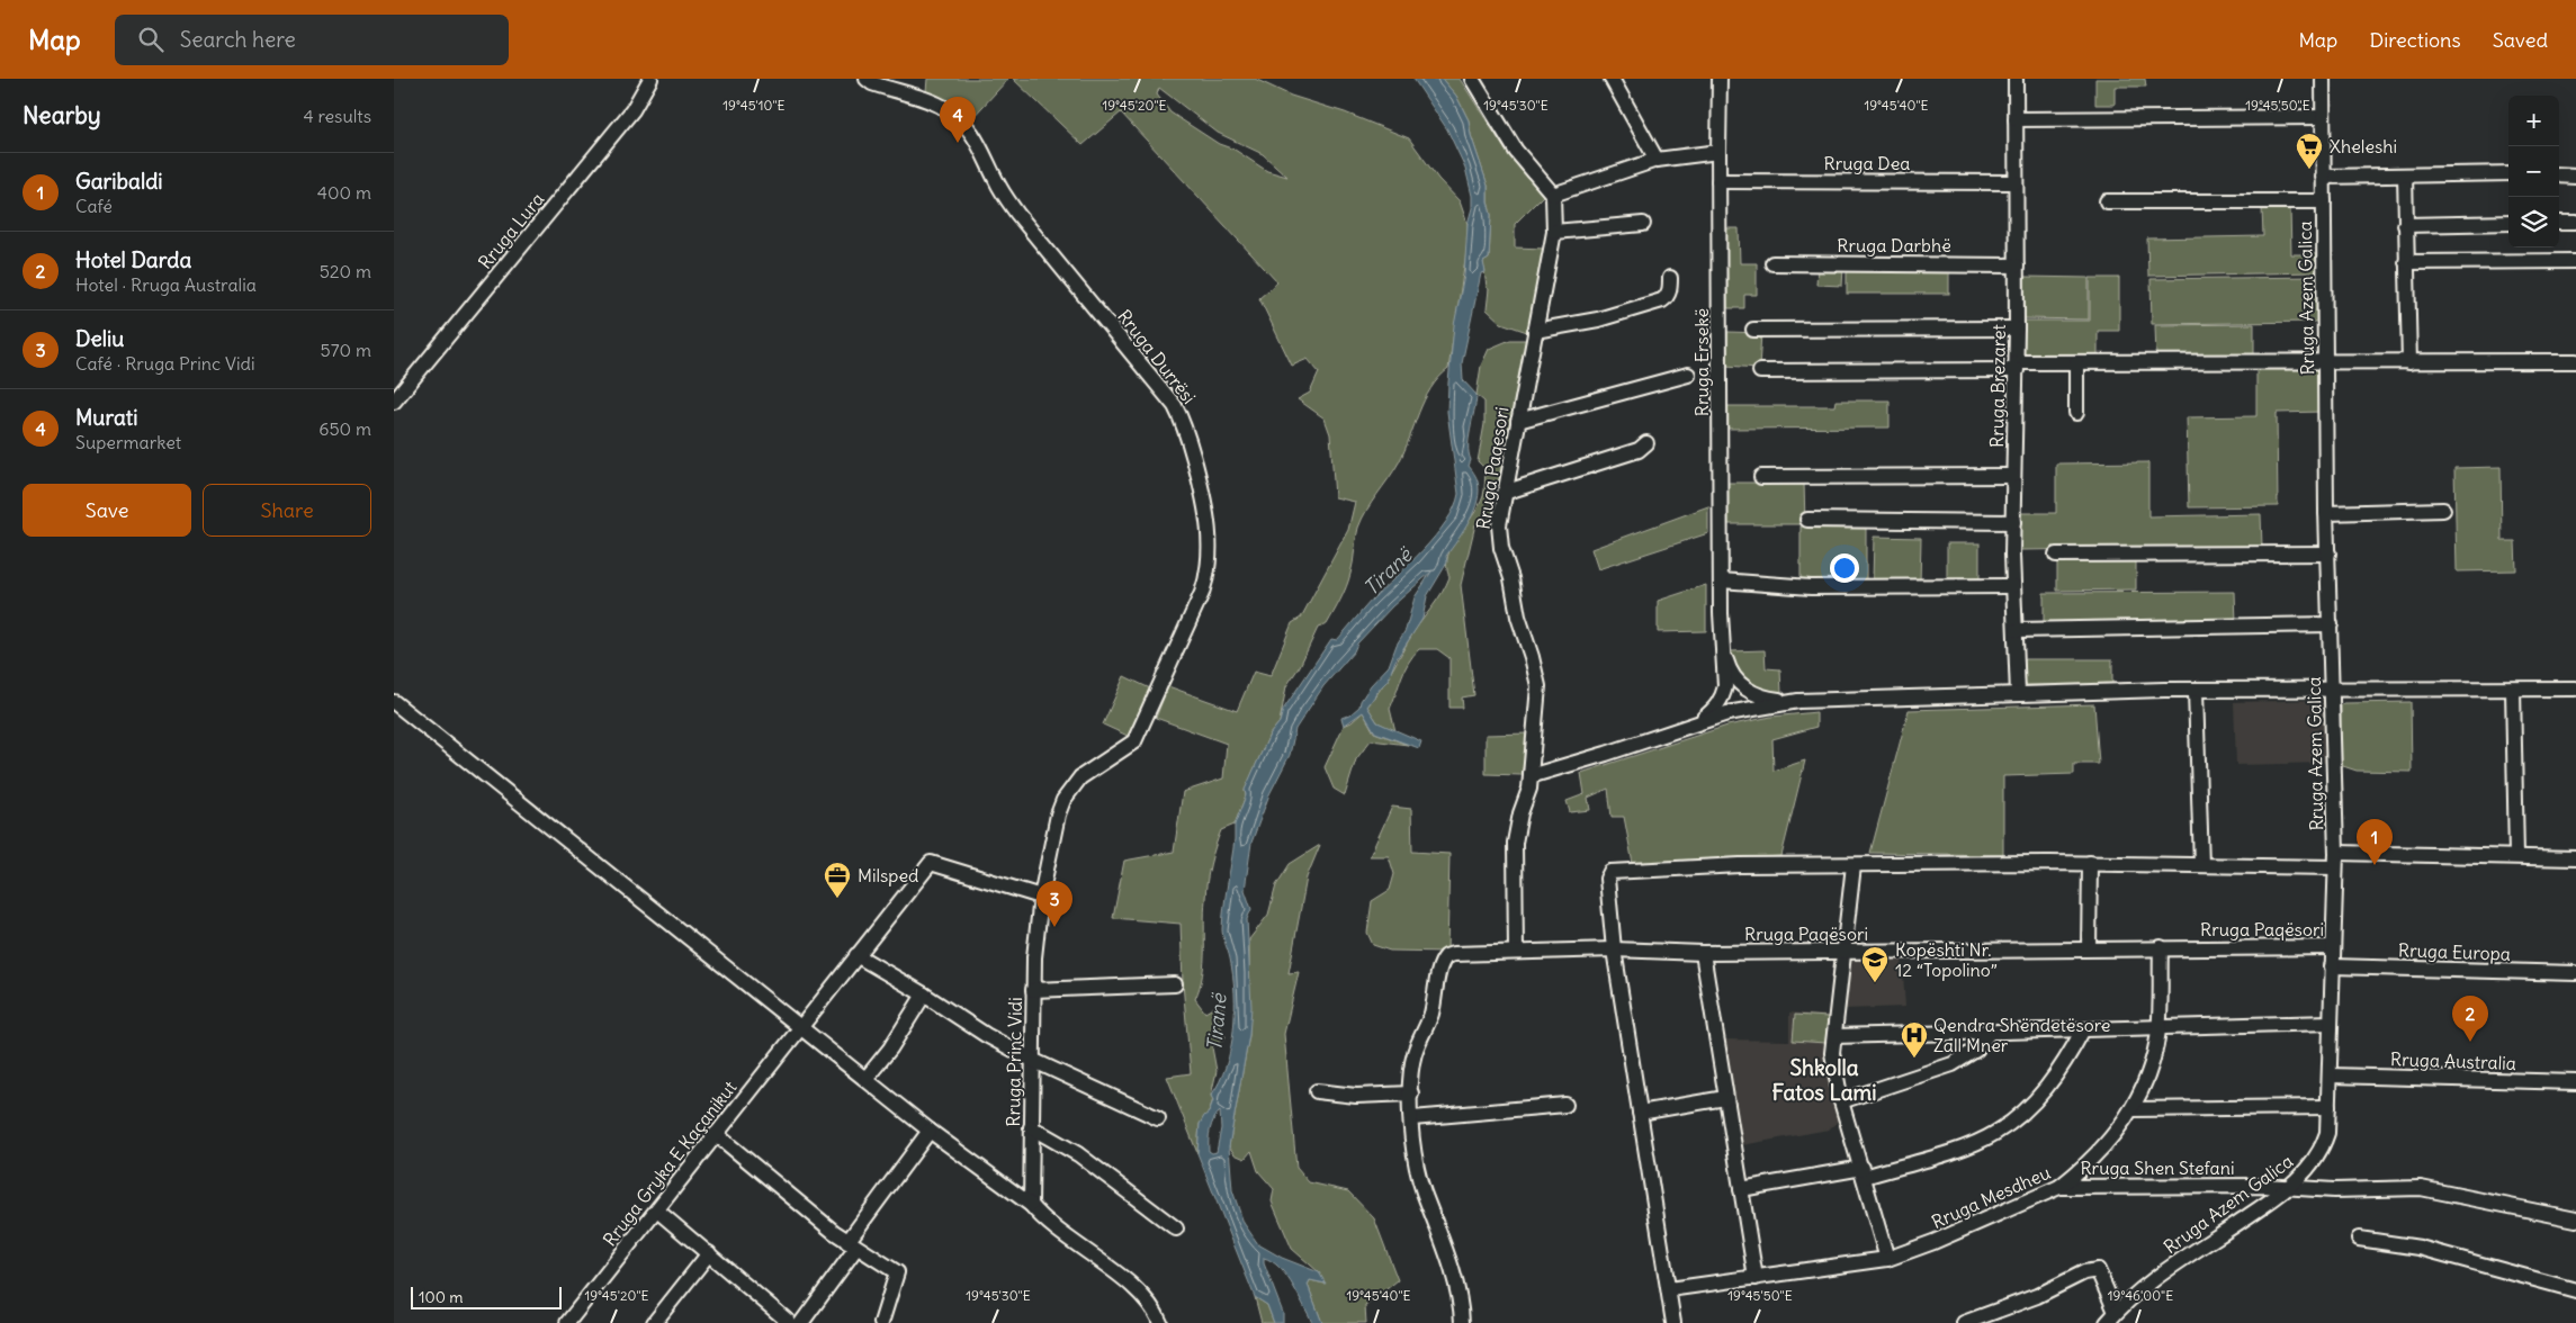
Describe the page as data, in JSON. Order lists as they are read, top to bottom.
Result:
{
  "streets": {
    "street": [
      "Rruga Dea",
      "Rruga Lura",
      "Rruga Darbhë",
      "Rruga Azem Galica",
      "Rruga Durrësi",
      "Rruga Ersekë",
      "Rruga Brezaret",
      "Rruga Paqesori",
      "Rruga Paqësori",
      "Rruga Europa",
      "Rruga Australia",
      "Rruga Princ Vidi",
      "Rruga Gryka E Kaçanikut",
      "Rruga Shen Stefani",
      "Rruga Mesdheu"
    ]
  },
  "crossings": [
    ["Rruga Dea", "Rruga Ersekë"],
    ["Rruga Dea", "Rruga Brezaret"],
    ["Rruga Darbhë", "Rruga Brezaret"],
    ["Rruga Azem Galica", "Rruga Paqësori"],
    ["Rruga Azem Galica", "Rruga Europa"],
    ["Rruga Azem Galica", "Rruga Australia"],
    ["Rruga Azem Galica", "Rruga Shen Stefani"],
    ["Rruga Durrësi", "Rruga Princ Vidi"],
    ["Rruga Paqesori", "Rruga Paqësori"],
    ["Rruga Paqësori", "Rruga Mesdheu"],
    ["Rruga Princ Vidi", "Rruga Gryka E Kaçanikut"],
    ["Rruga Shen Stefani", "Rruga Mesdheu"]
  ],
  "districts": ["Shkolla Fatos Lami"],
  "water": ["Tiranë"],
  "places": {
    "supermarket": ["Xheleshi"],
    "office": ["Milsped"],
    "school or university": ["Kopështi Nr. 12 “Topolino”"],
    "hospital": ["Qendra Shëndetësore Zall Mner"]
  },
  "scale_bar": "100 m",
  "page": {
    "header": "Map",
    "search": "Search here",
    "nav": ["Map", "Directions", "Saved"],
    "heading": ["Nearby", "4 results"],
    "map_buttons": ["+", "−"],
    "pins": [
      "4",
      "1",
      "3",
      "2"
    ],
    "list": [
      {
        "mark": "1",
        "name": "Garibaldi",
        "note": "Café",
        "value": "400 m"
      },
      {
        "mark": "2",
        "name": "Hotel Darda",
        "note": "Hotel · Rruga Australia",
        "value": "520 m"
      },
      {
        "mark": "3",
        "name": "Deliu",
        "note": "Café · Rruga Princ Vidi",
        "value": "570 m"
      },
      {
        "mark": "4",
        "name": "Murati",
        "note": "Supermarket",
        "value": "650 m"
      }
    ],
    "buttons": ["Save", "Share"],
    "scale": "100 m"
  },
  "coordinates": [
    "19°45'10\"E",
    "19°45'20\"E",
    "19°45'30\"E",
    "19°45'40\"E",
    "19°45'50\"E",
    "19°46'00\"E"
  ]
}
